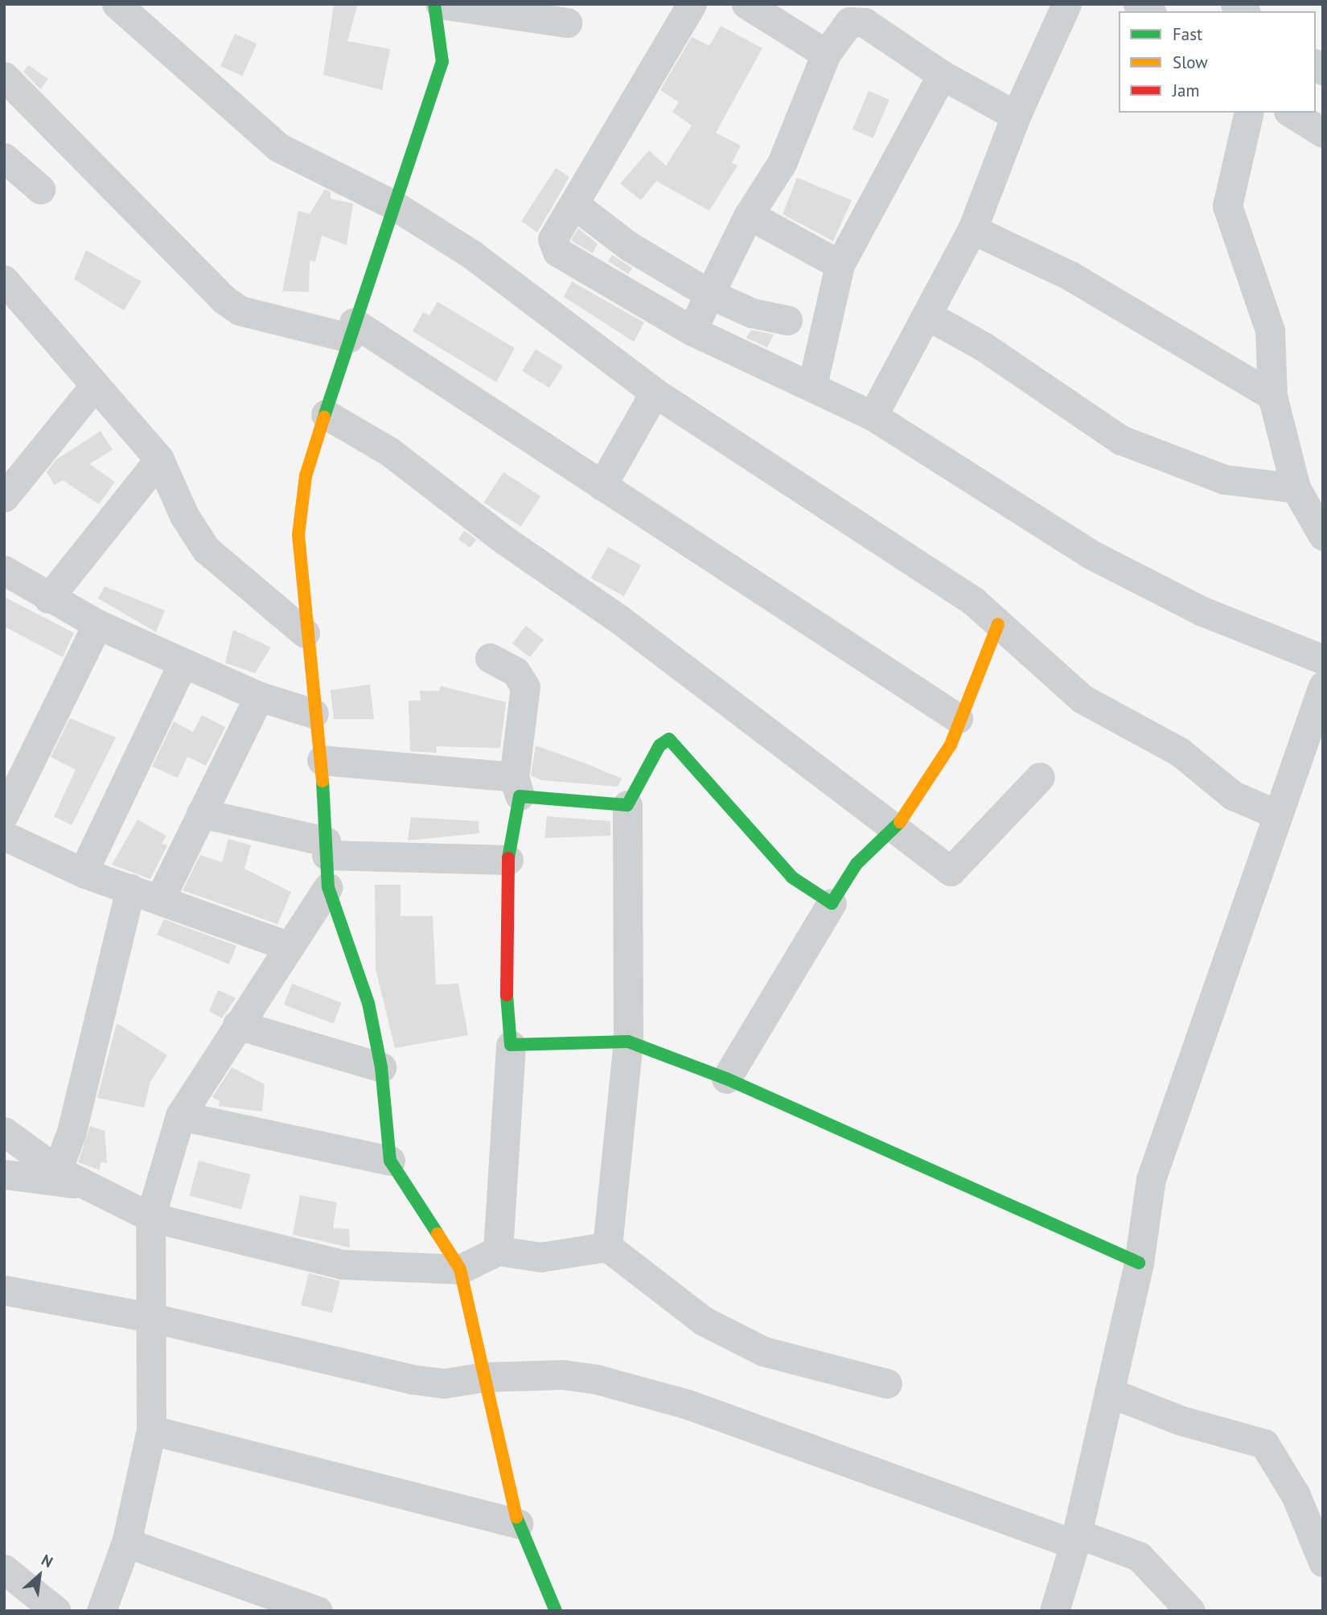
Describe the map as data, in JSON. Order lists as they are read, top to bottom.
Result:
{
  "legend": ["Fast", "Slow", "Jam"],
  "north": "top right"
}
